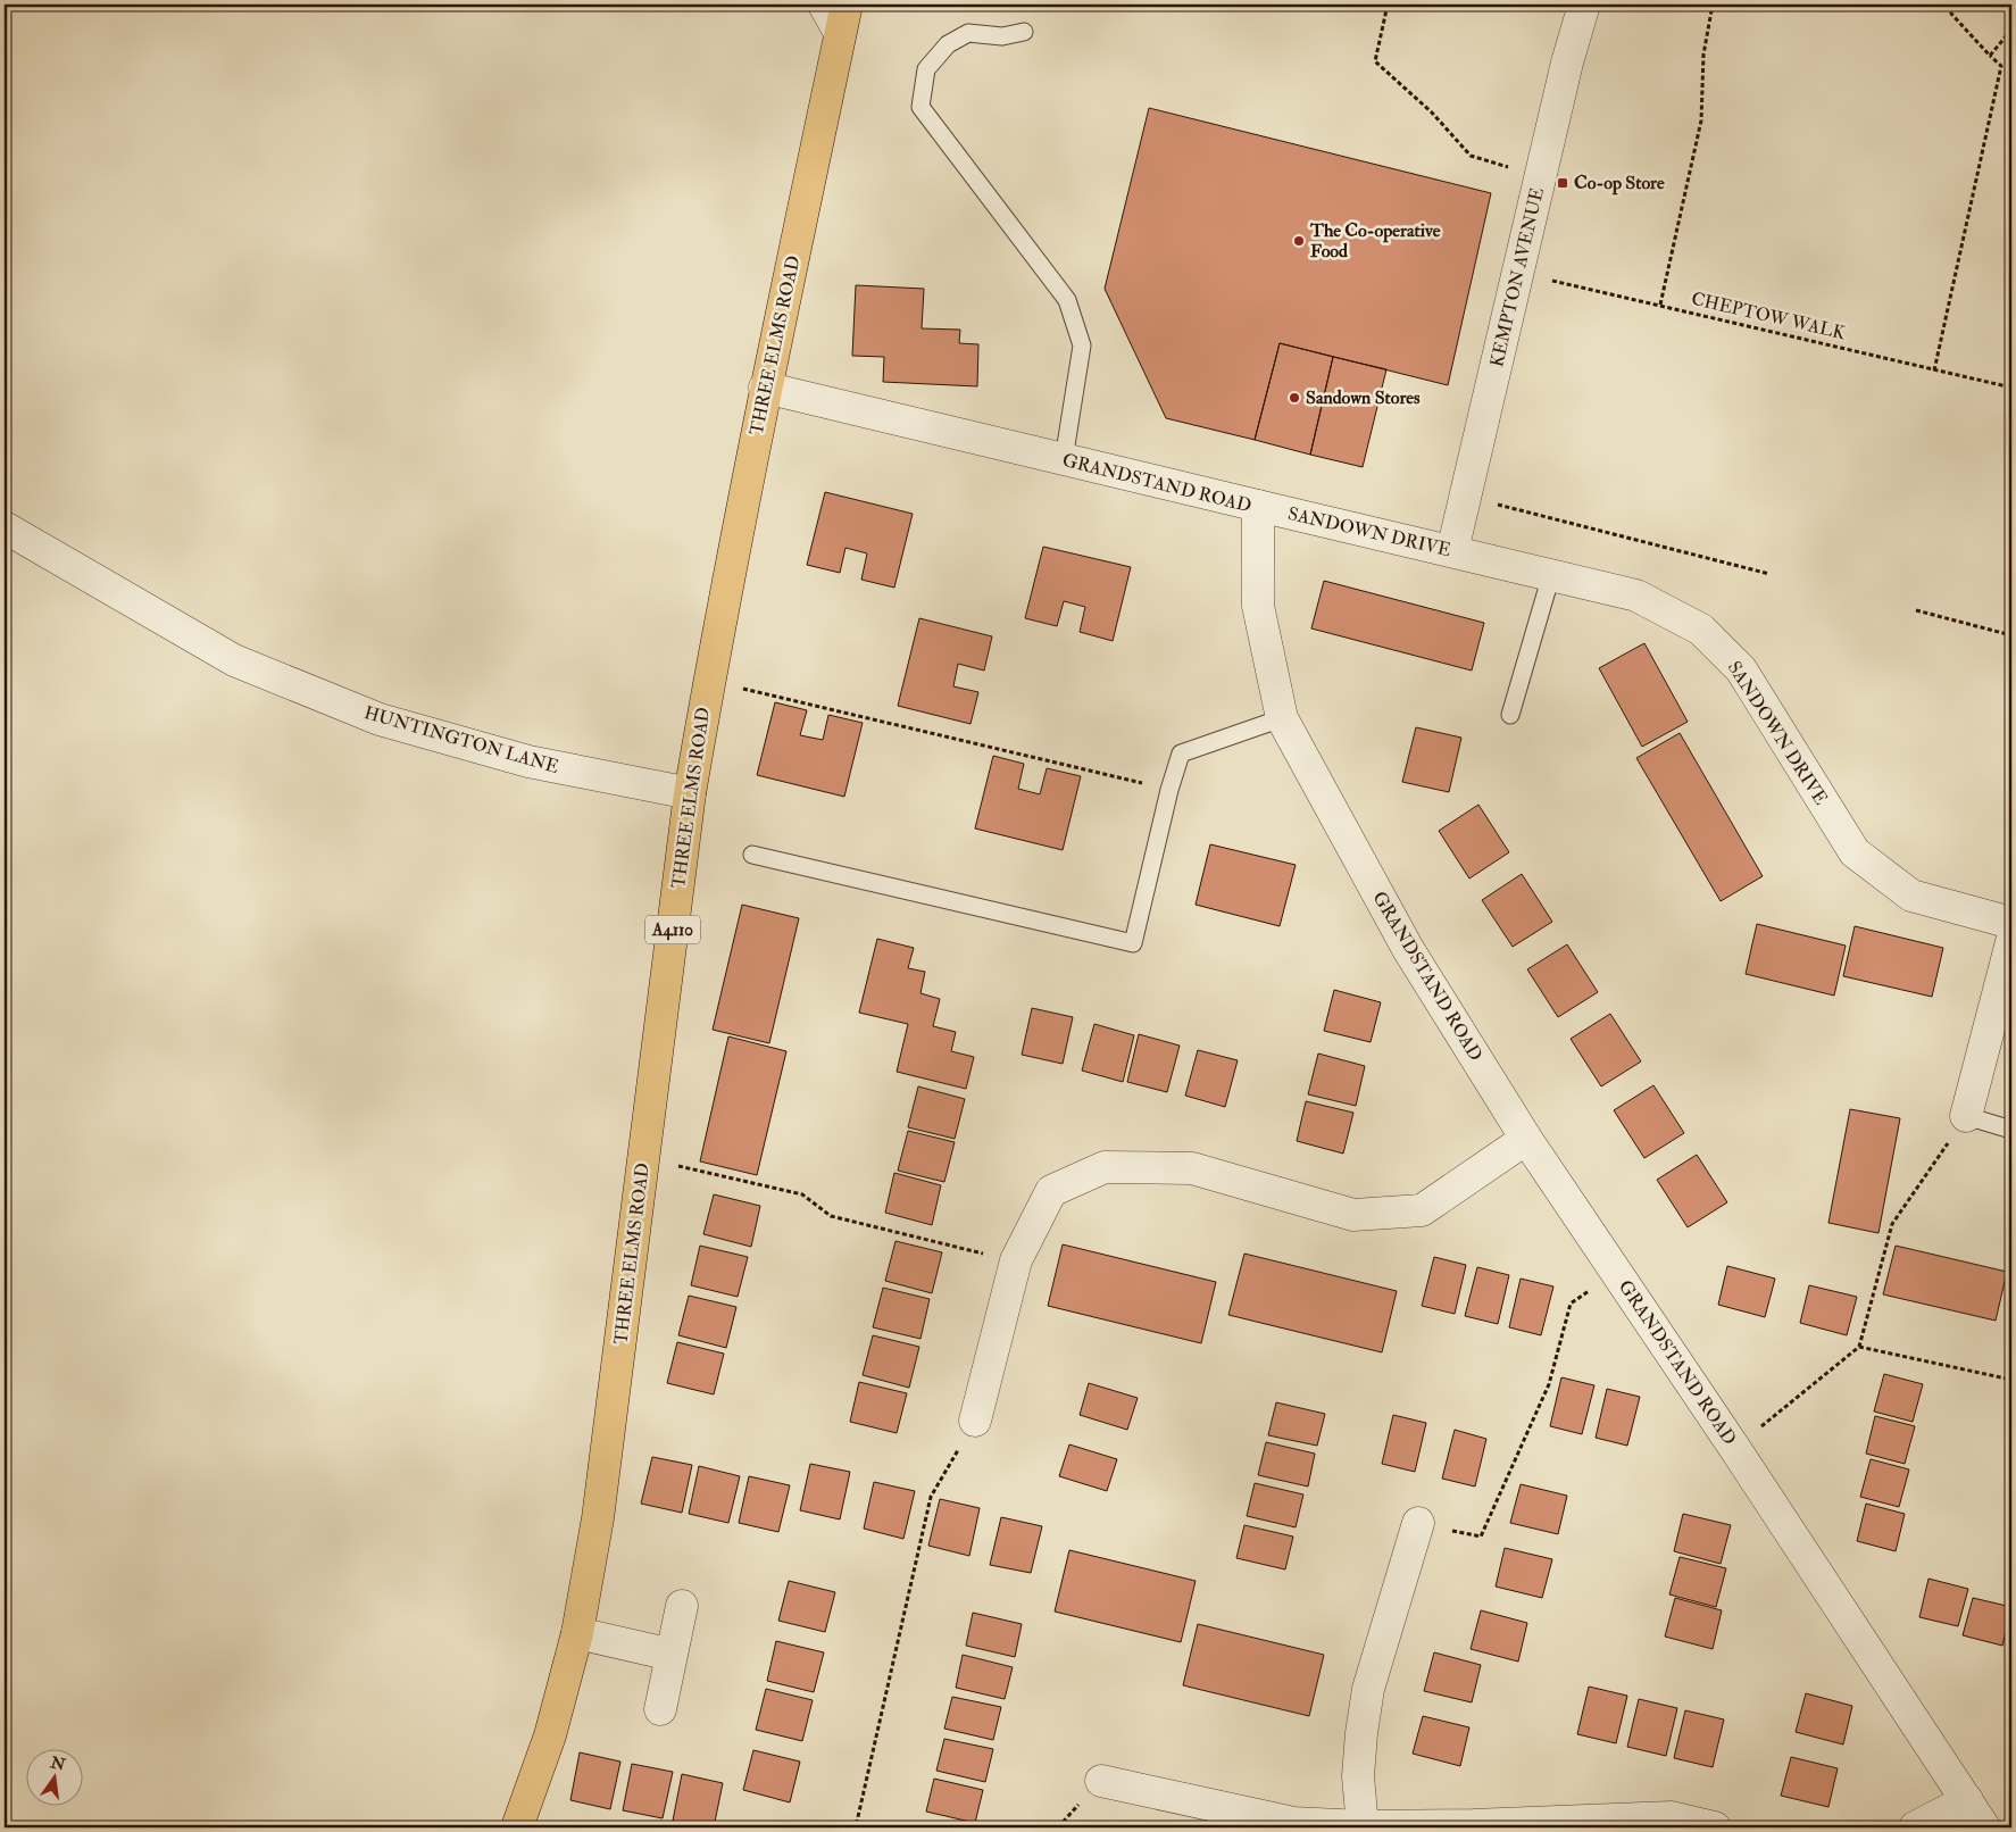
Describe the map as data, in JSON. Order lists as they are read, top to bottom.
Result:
{
  "streets": {
    "main road": ["THREE ELMS ROAD", "A4110"],
    "street": [
      "KEMPTON AVENUE",
      "GRANDSTAND ROAD",
      "SANDOWN DRIVE",
      "HUNTINGTON LANE"
    ],
    "path": ["CHEPTOW WALK"]
  },
  "crossings": [
    ["KEMPTON AVENUE", "CHEPTOW WALK"],
    ["KEMPTON AVENUE", "SANDOWN DRIVE"],
    ["THREE ELMS ROAD", "GRANDSTAND ROAD"],
    ["THREE ELMS ROAD", "HUNTINGTON LANE"],
    ["GRANDSTAND ROAD", "SANDOWN DRIVE"]
  ],
  "places": {
    "transit": ["Co-op Store"],
    "other": ["The Co-operative Food", "Sandown Stores"]
  },
  "north": "top"
}
